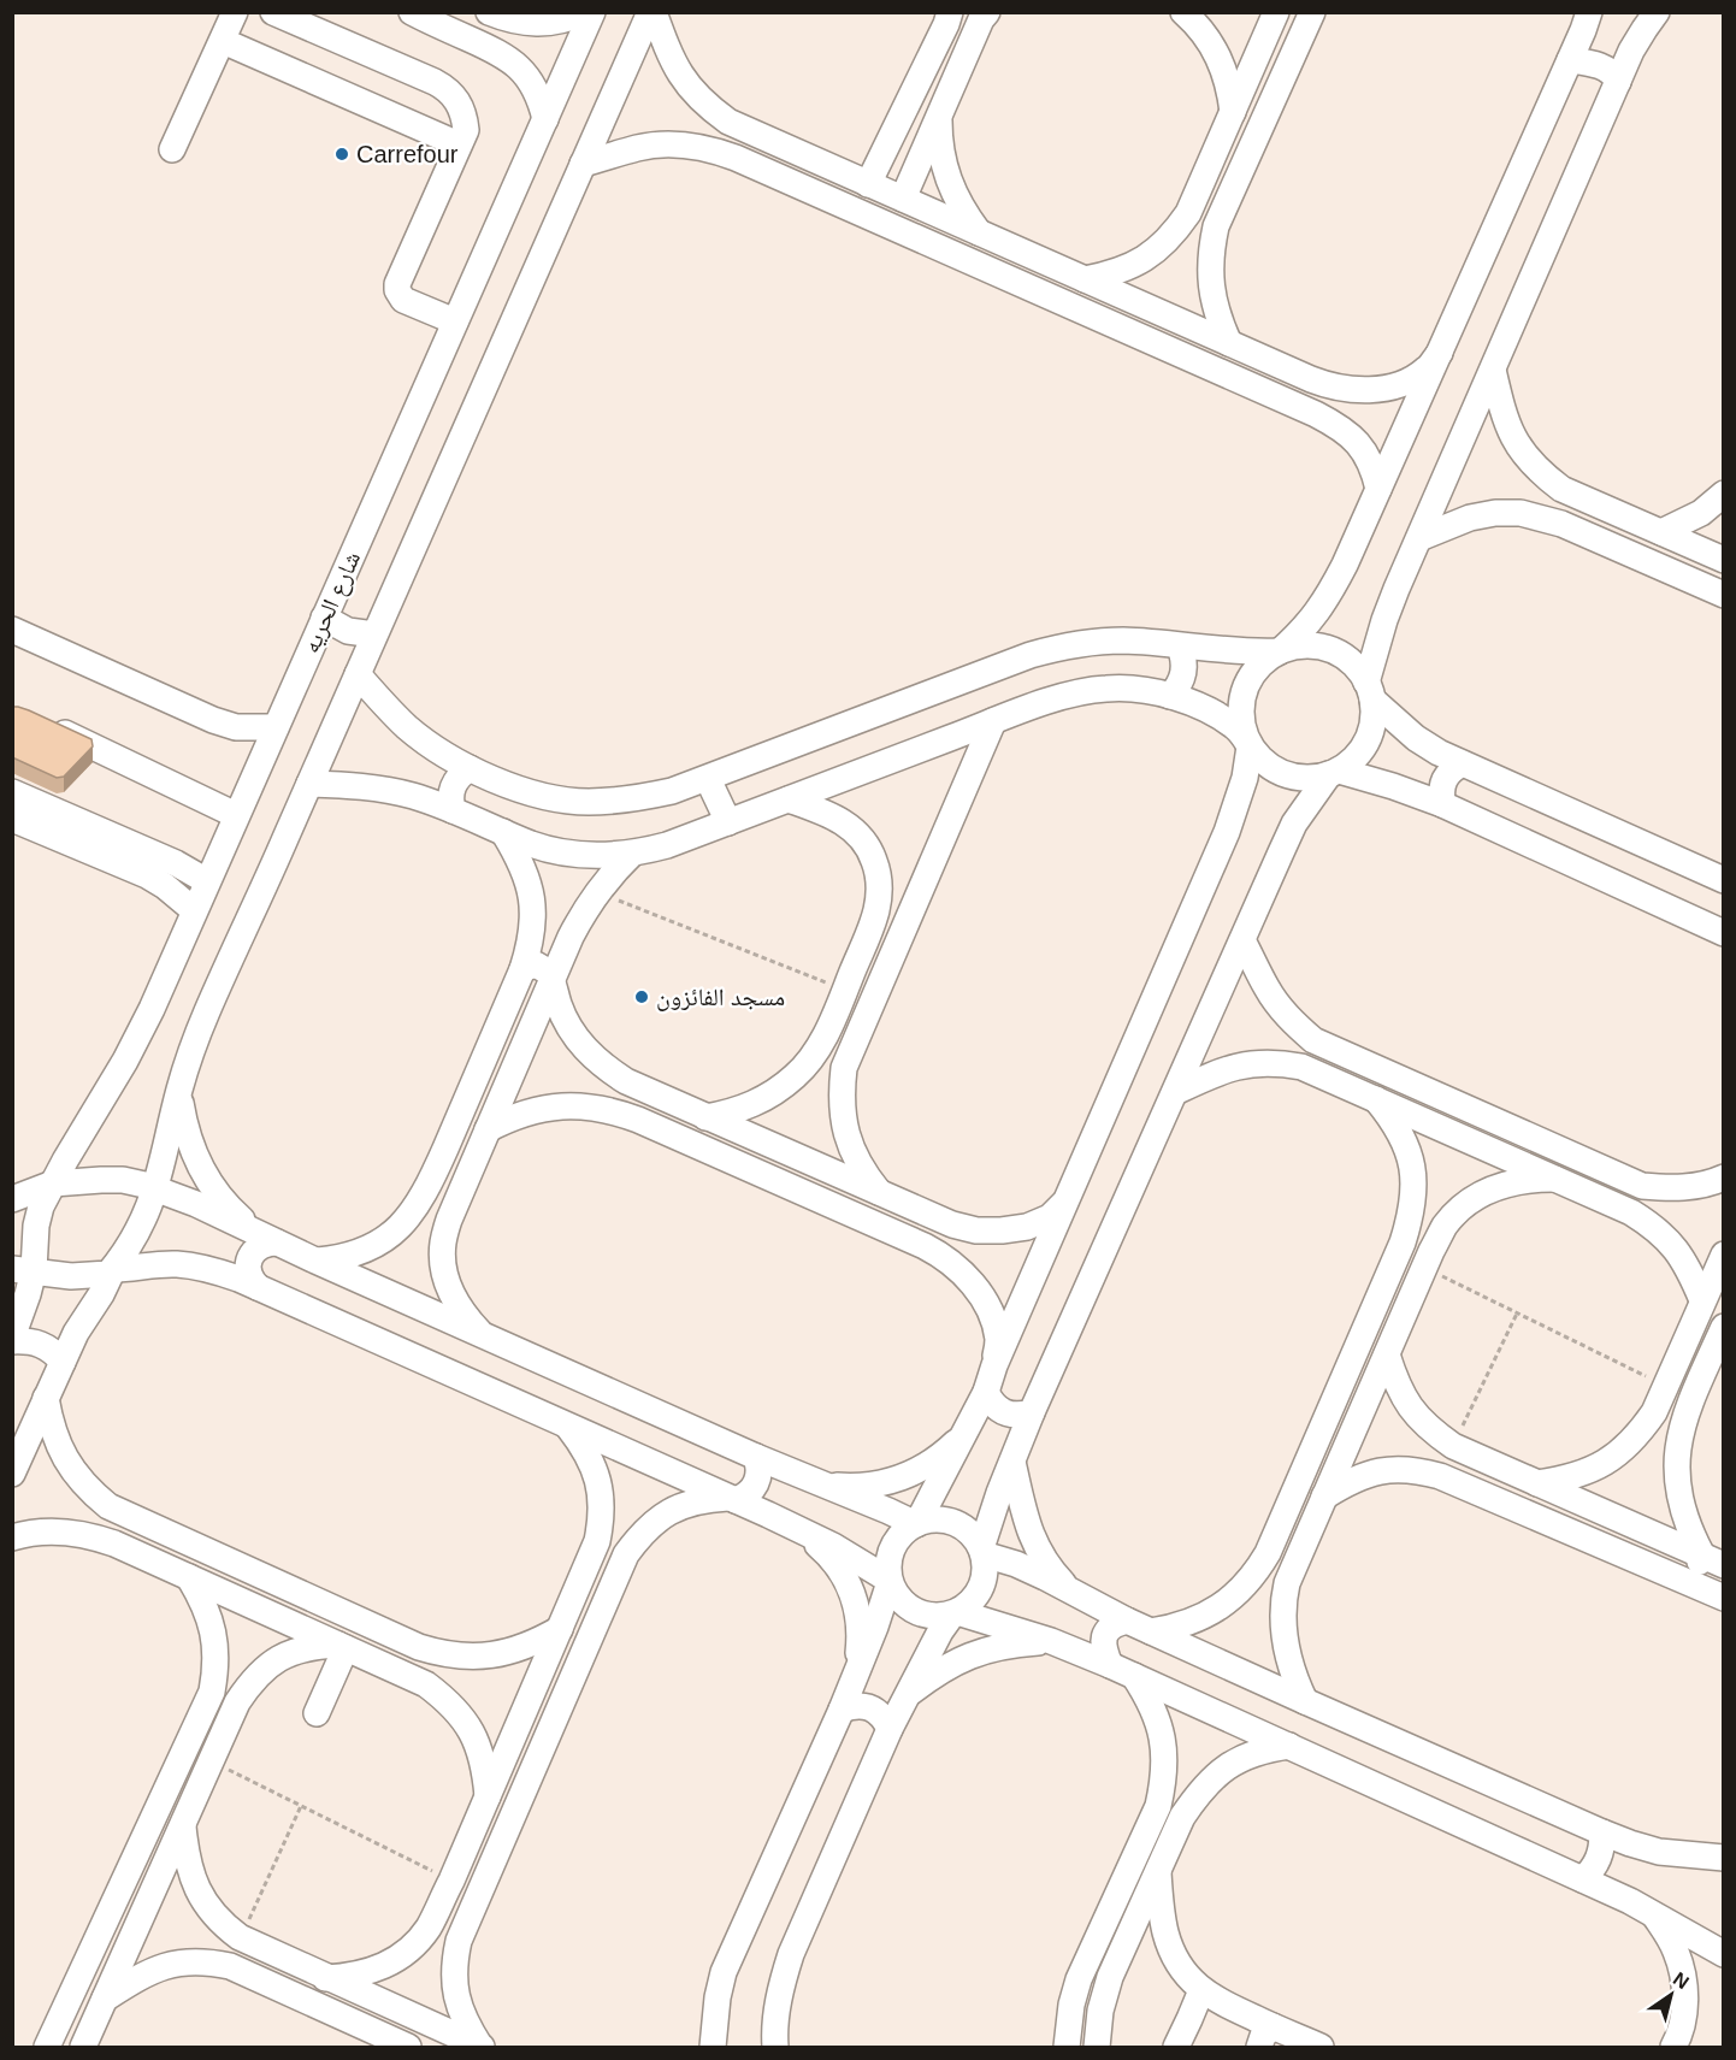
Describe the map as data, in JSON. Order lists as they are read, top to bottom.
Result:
{
  "streets": {
    "street": ["شارع الحريه"]
  },
  "places": ["Carrefour", "مسجد الفائزون"],
  "north": "top right"
}
